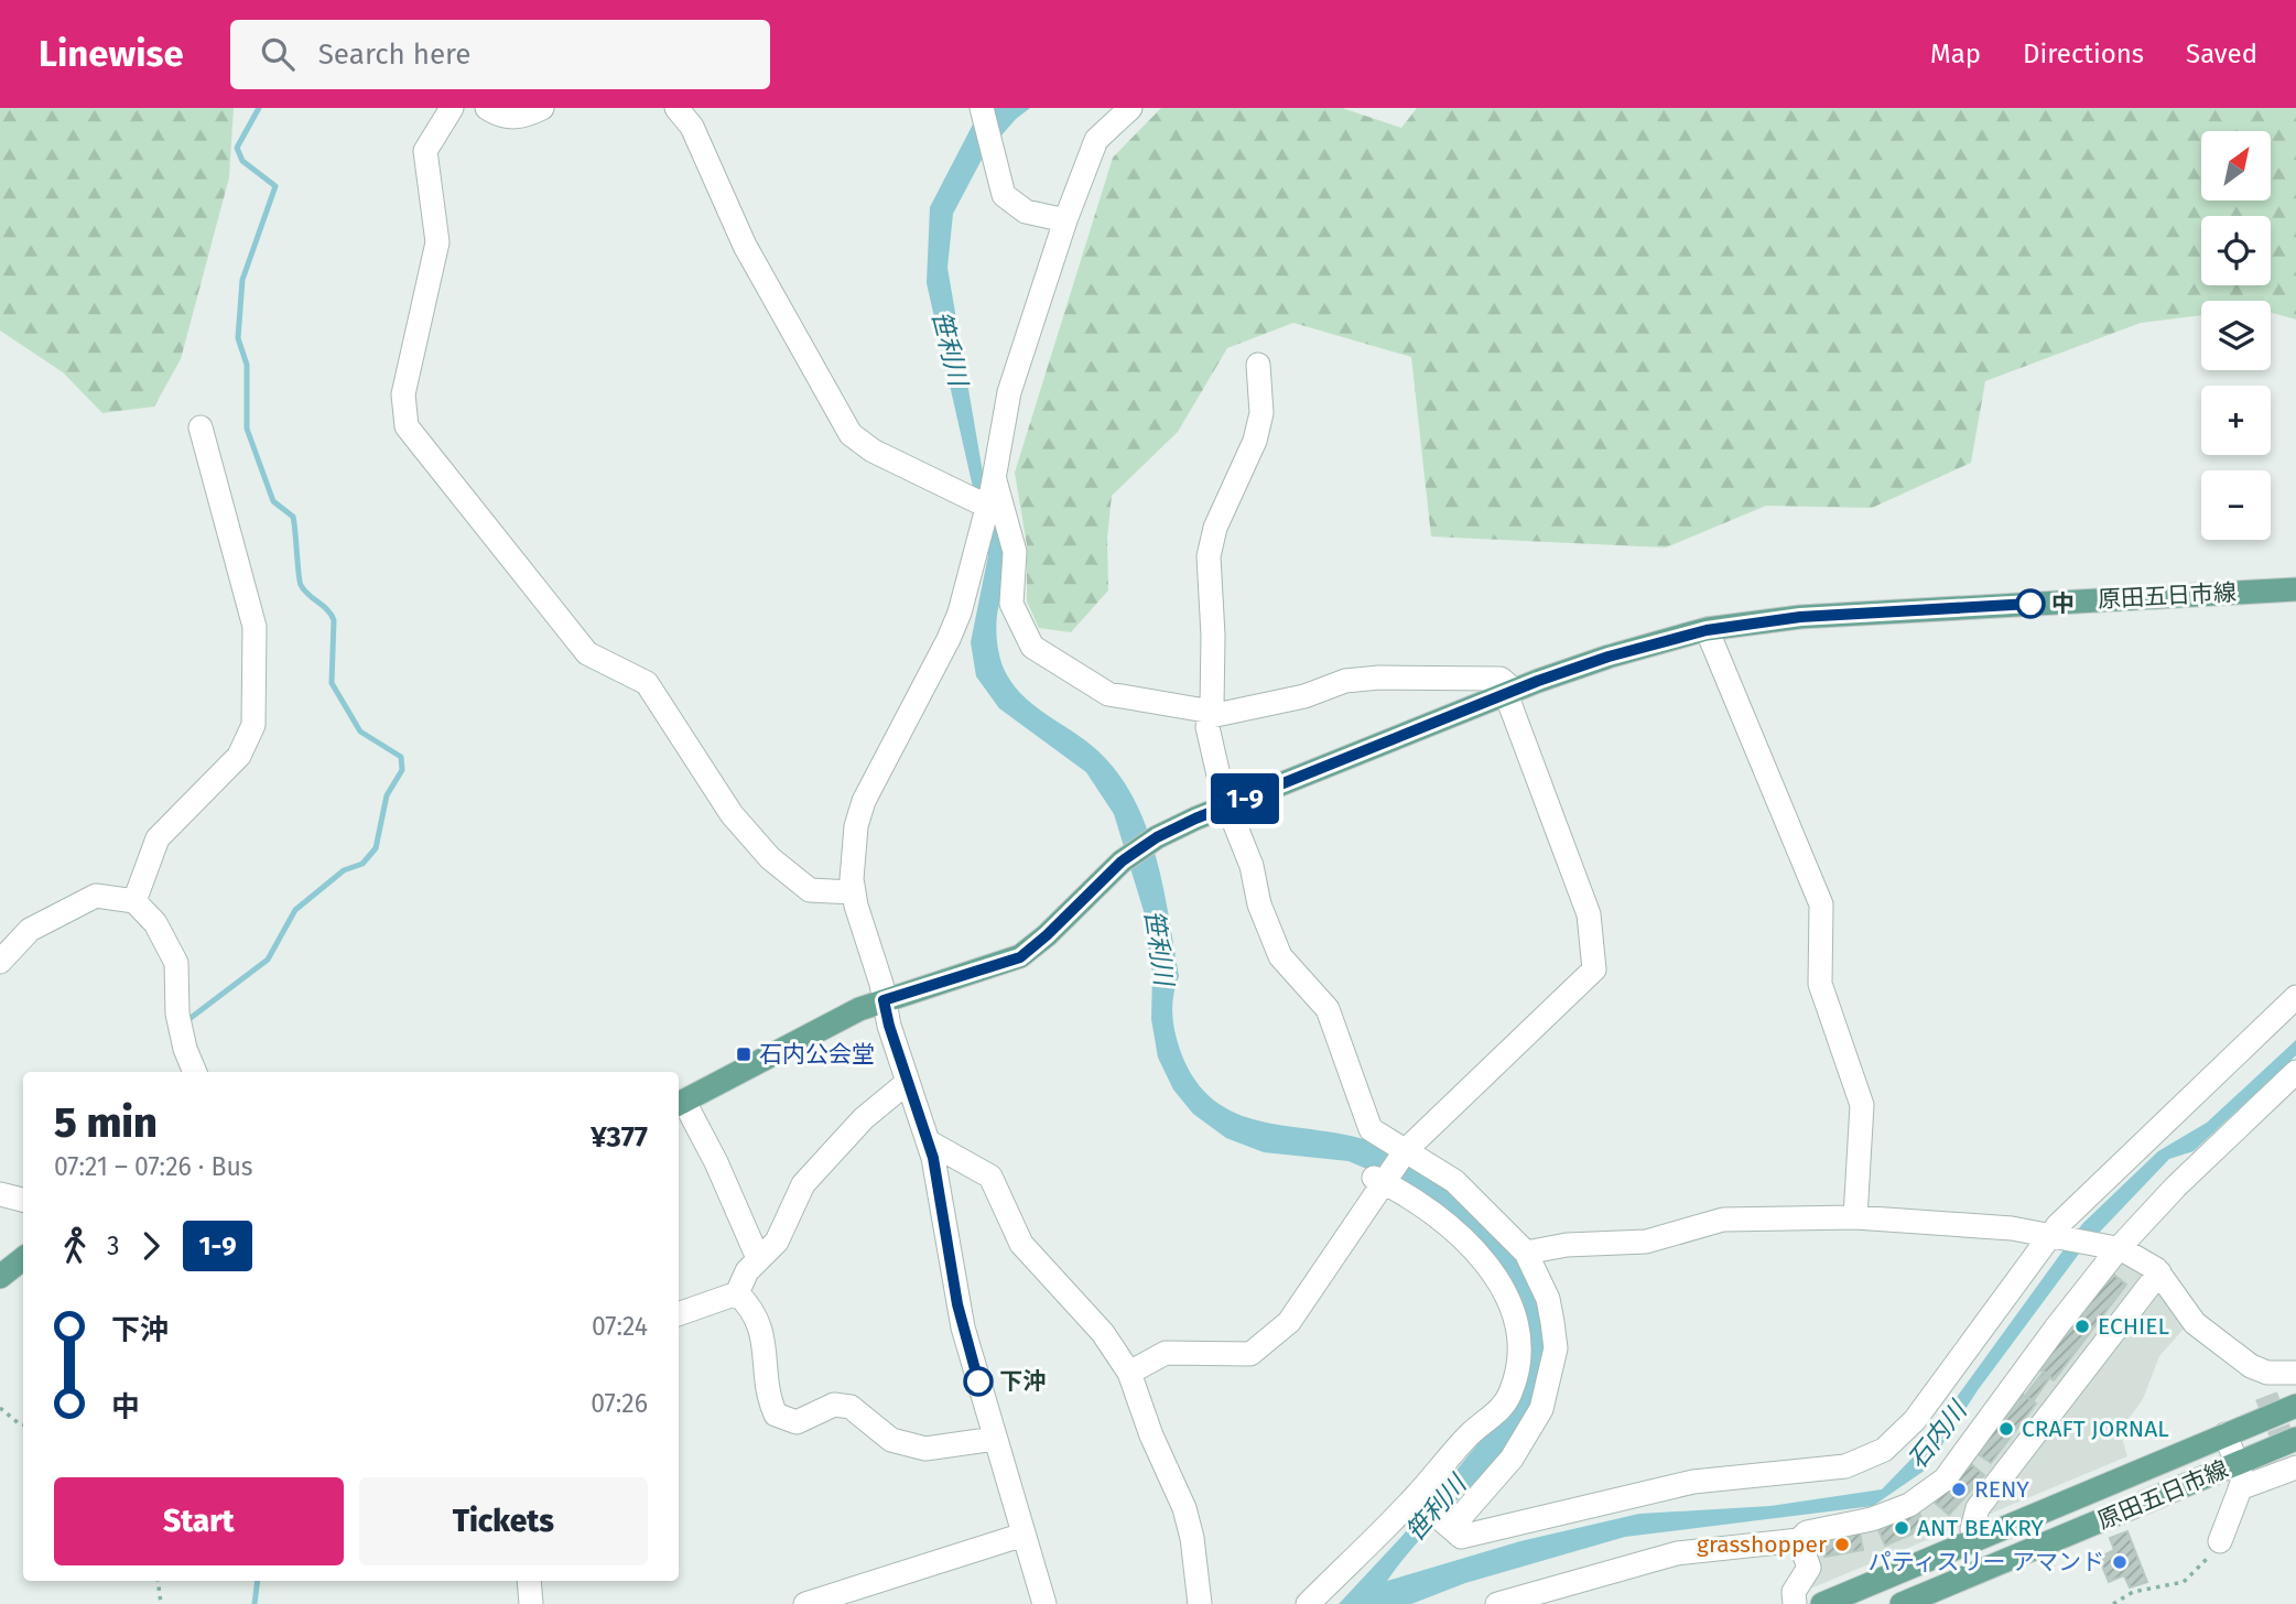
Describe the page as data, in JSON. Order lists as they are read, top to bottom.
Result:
{
  "streets": {
    "main road": ["原田五日市線"]
  },
  "water": ["笹利川", "石内川"],
  "places": {
    "other": [
      "中",
      "ECHIEL",
      "下沖",
      "CRAFT JORNAL",
      "RENY",
      "ANT BEAKRY",
      "grasshopper",
      "パティスリー アマンド"
    ],
    "transit": ["石内公会堂"]
  },
  "lines": ["bus line 1-9"],
  "north": "top right",
  "page": {
    "header": "Linewise",
    "search": "Search here",
    "nav": ["Map", "Directions", "Saved"],
    "on_map": "1-9",
    "map_buttons": ["+", "−"],
    "heading": ["5 min", "07:21 – 07:26 · Bus", "¥377"],
    "legs": ["3", "1-9"],
    "list": [
      {
        "name": "下沖",
        "value": "07:24"
      },
      {
        "name": "中",
        "value": "07:26"
      }
    ],
    "buttons": ["Start", "Tickets"]
  }
}
